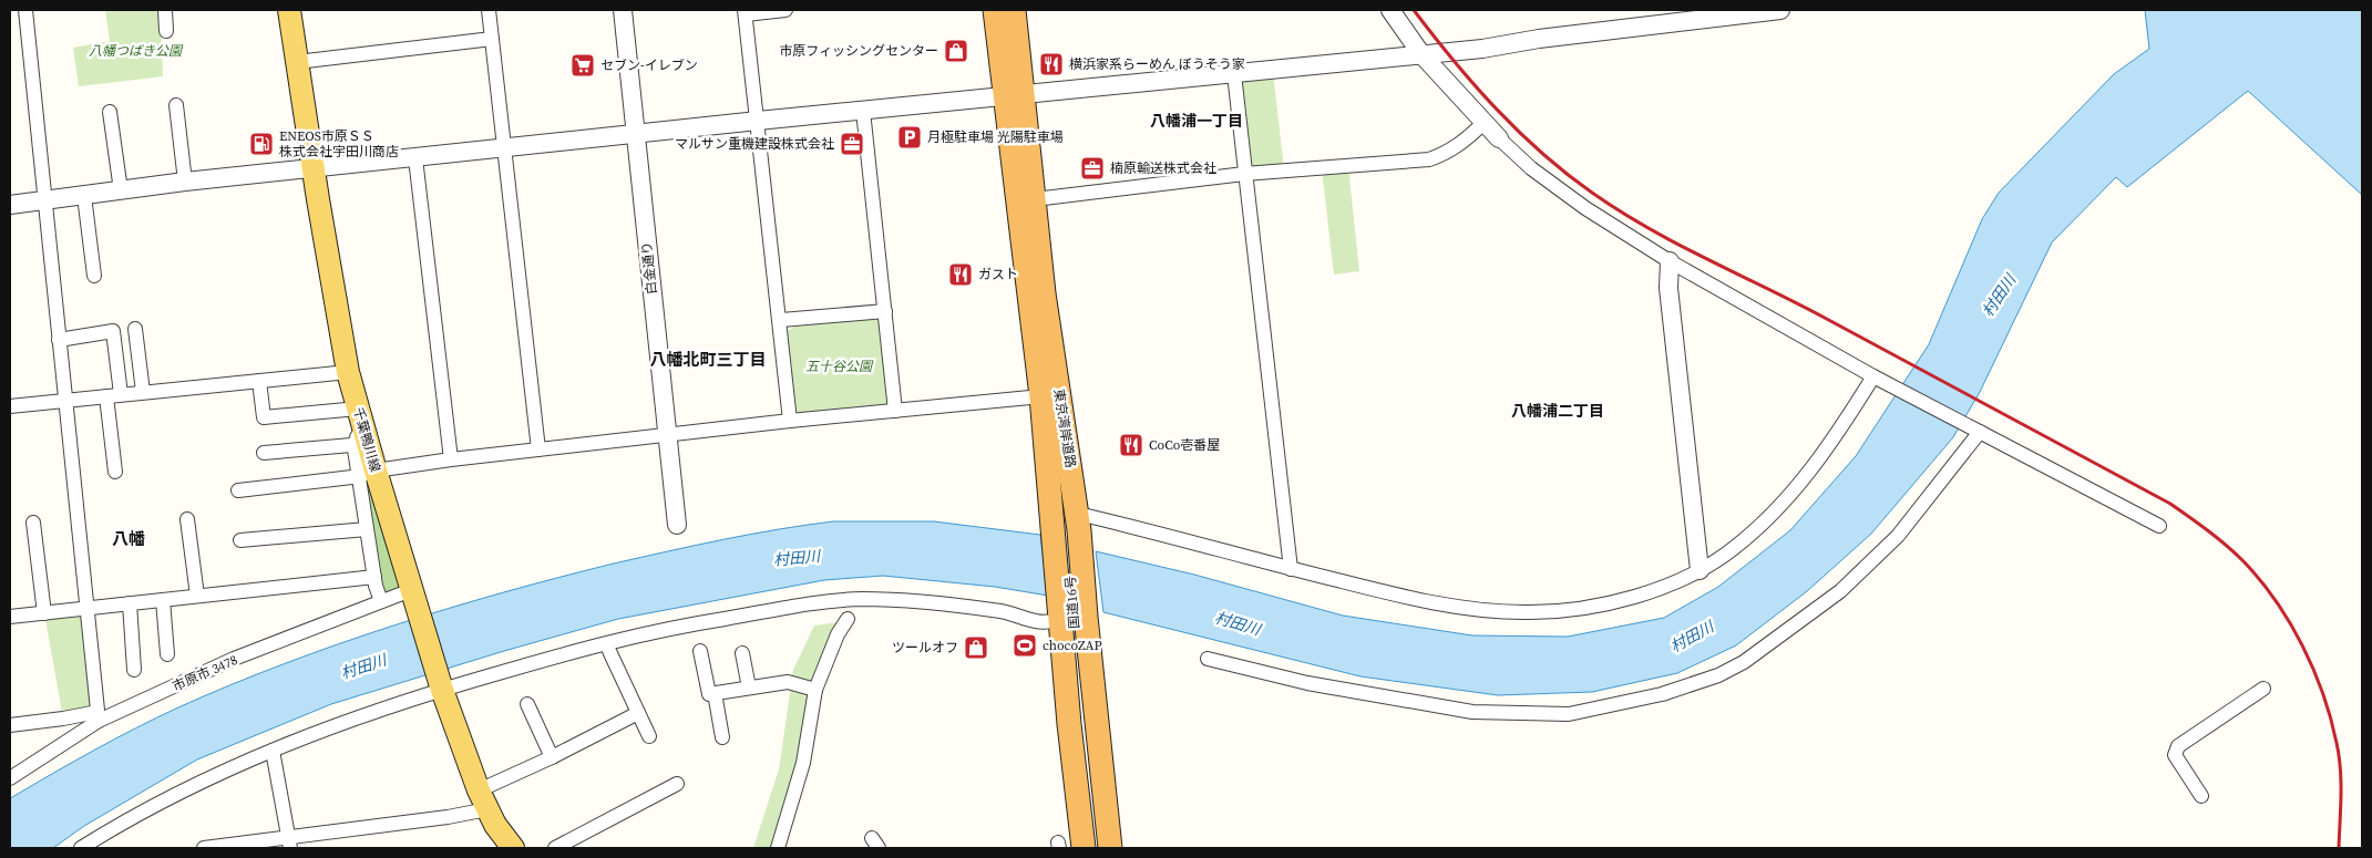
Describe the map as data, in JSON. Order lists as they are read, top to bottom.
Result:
{
  "streets": {
    "highway": ["東京湾岸道路", "国道16号"],
    "main road": ["千葉鴨川線"],
    "street": ["白金通り", "市原市 3478"]
  },
  "crossings": [
    ["東京湾岸道路", "国道16号"],
    ["千葉鴨川線", "市原市 3478"]
  ],
  "districts": [
    "八幡浦一丁目",
    "八幡北町三丁目",
    "八幡浦二丁目",
    "八幡"
  ],
  "water": ["村田川"],
  "parks": ["八幡つばき公園", "五十谷公園"],
  "places": {
    "shop": ["市原フィッシングセンター", "ツールオフ"],
    "restaurant": ["横浜家系らーめん ぼうそう家", "ガスト", "CoCo壱番屋"],
    "supermarket": ["セブン-イレブン"],
    "parking": ["月極駐車場 光陽駐車場"],
    "fuel station": ["ENEOS市原ＳＳ 株式会社宇田川商店"],
    "office": ["マルサン重機建設株式会社", "楠原輸送株式会社"],
    "sports": ["chocoZAP"]
  }
}
